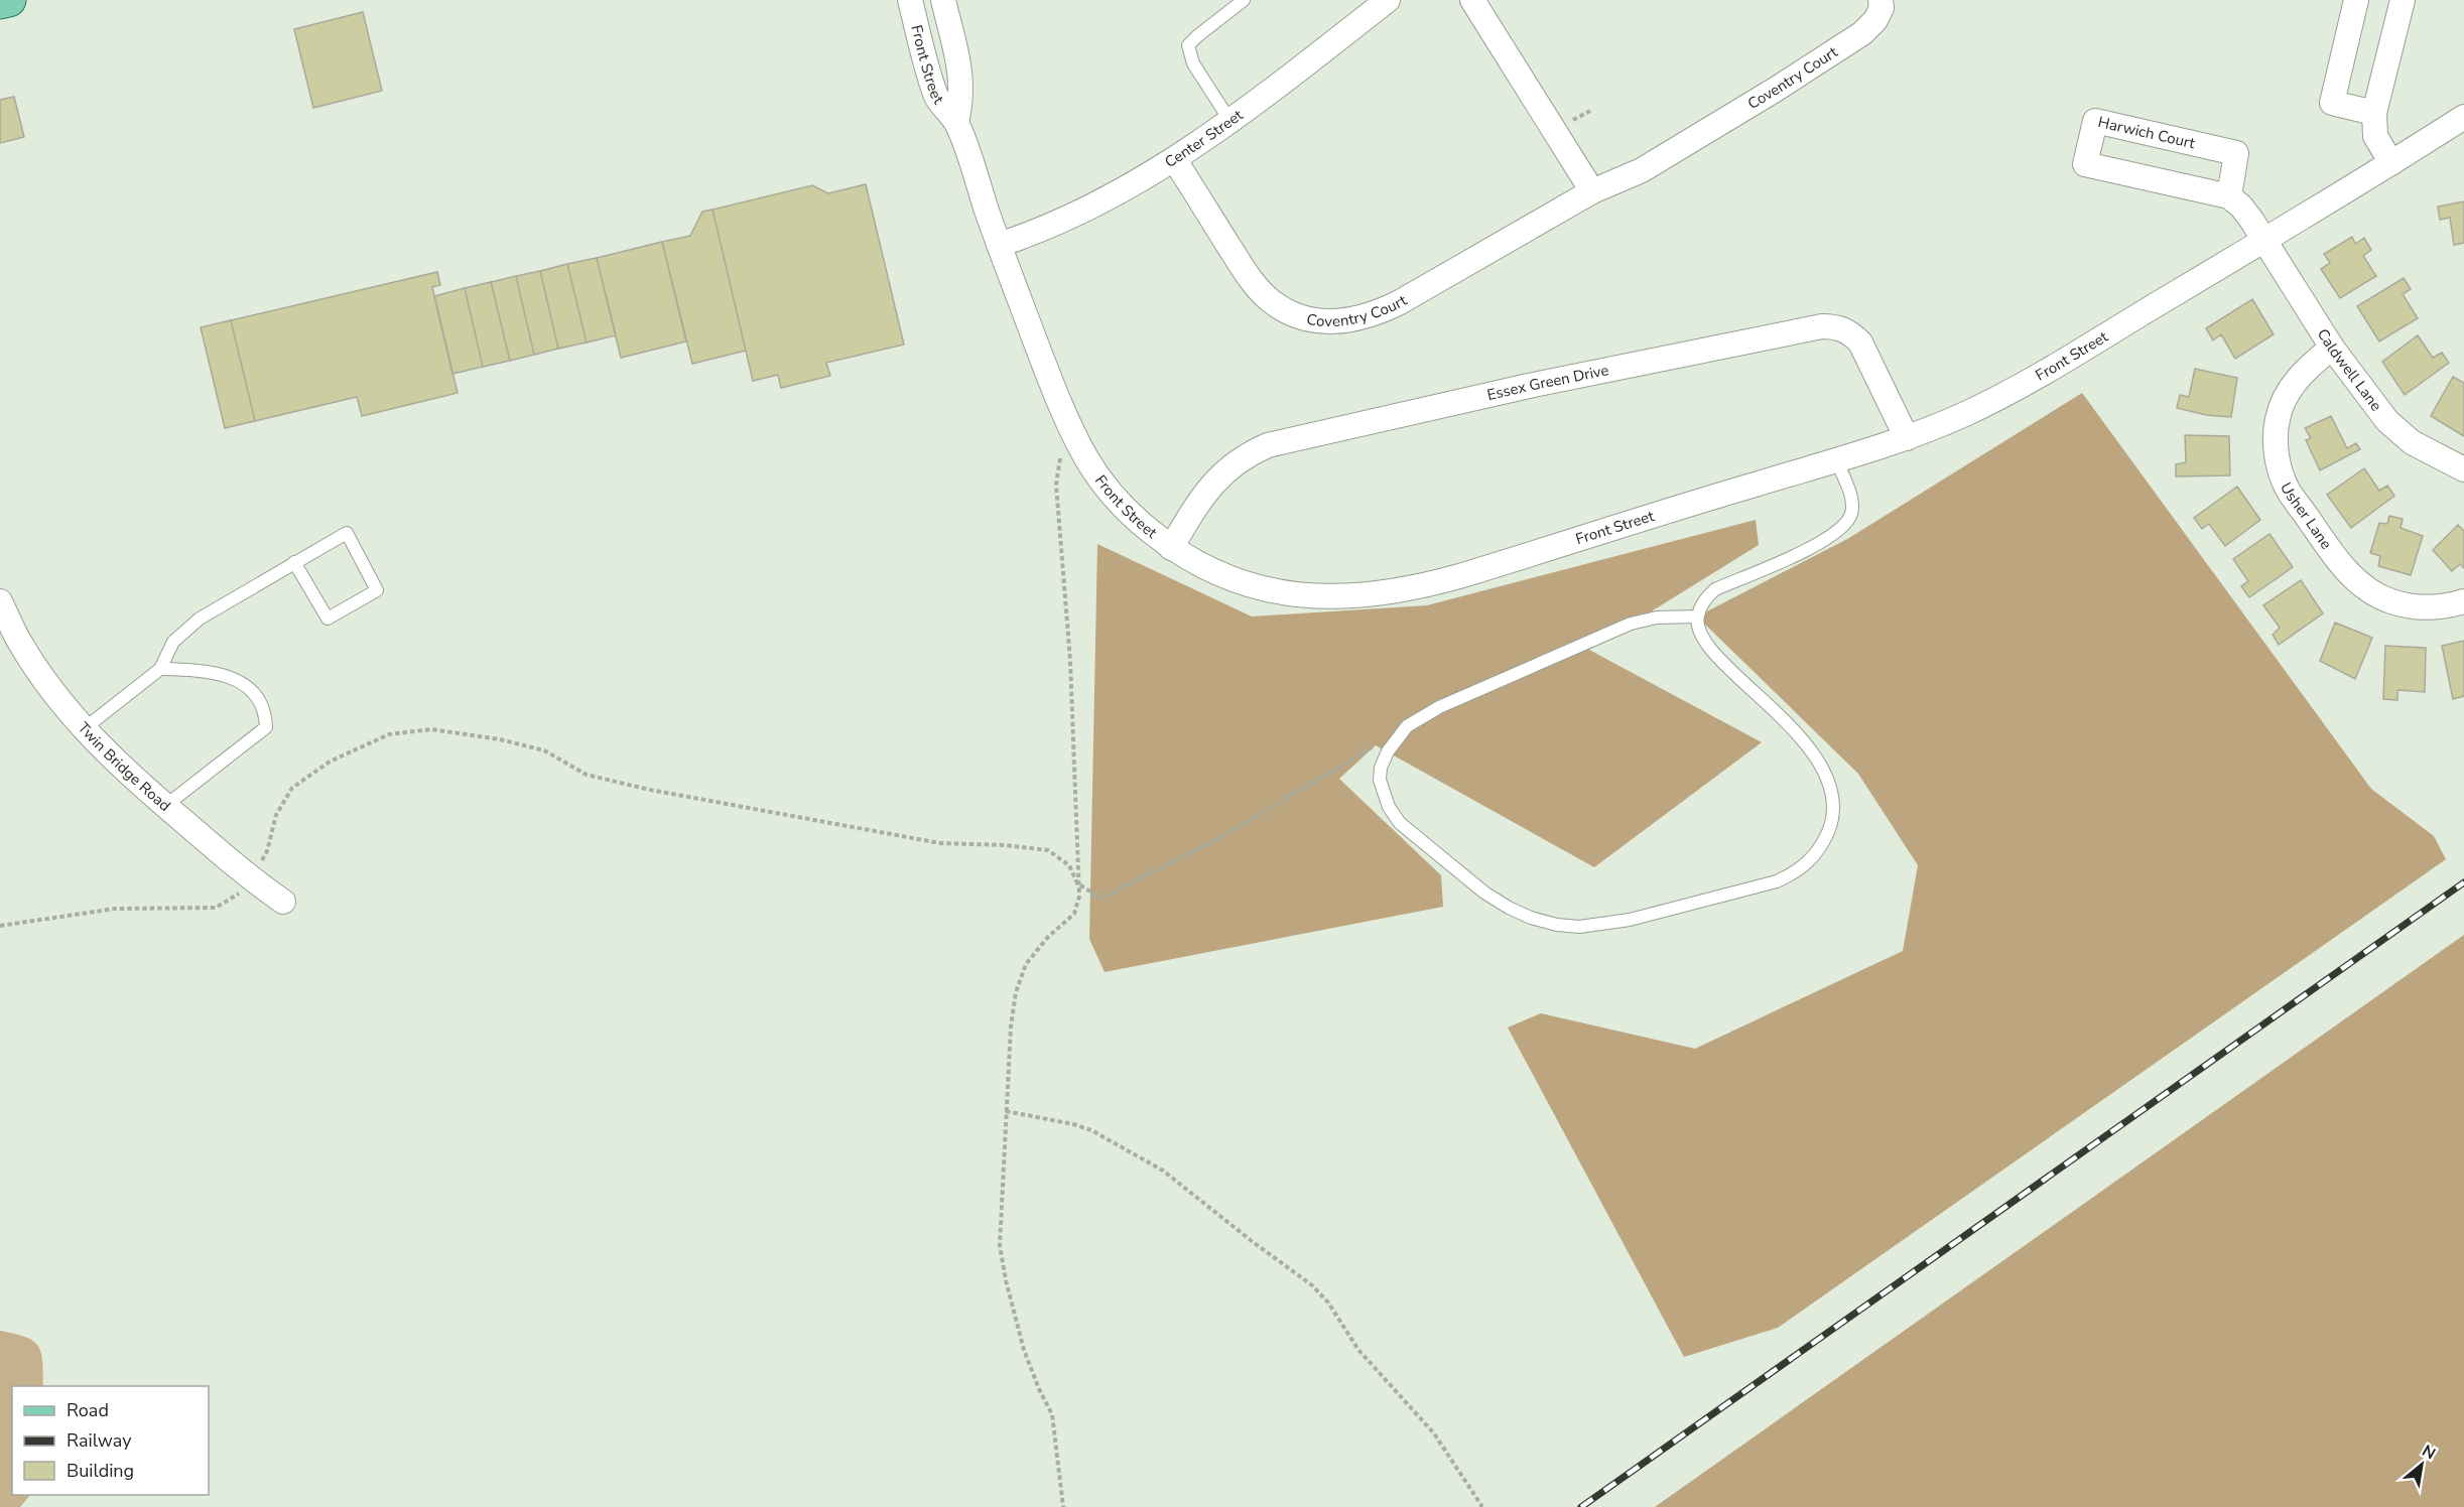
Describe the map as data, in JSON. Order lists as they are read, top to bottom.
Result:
{
  "streets": {
    "street": [
      "Front Street",
      "Coventry Court",
      "Harwich Court",
      "Center Street",
      "Caldwell Lane",
      "Essex Green Drive",
      "Usher Lane",
      "Twin Bridge Road"
    ]
  },
  "crossings": [
    ["Front Street", "Center Street"],
    ["Front Street", "Caldwell Lane"],
    ["Front Street", "Essex Green Drive"],
    ["Coventry Court", "Center Street"],
    ["Caldwell Lane", "Usher Lane"]
  ],
  "legend": ["Road", "Railway", "Building"],
  "north": "top right"
}
